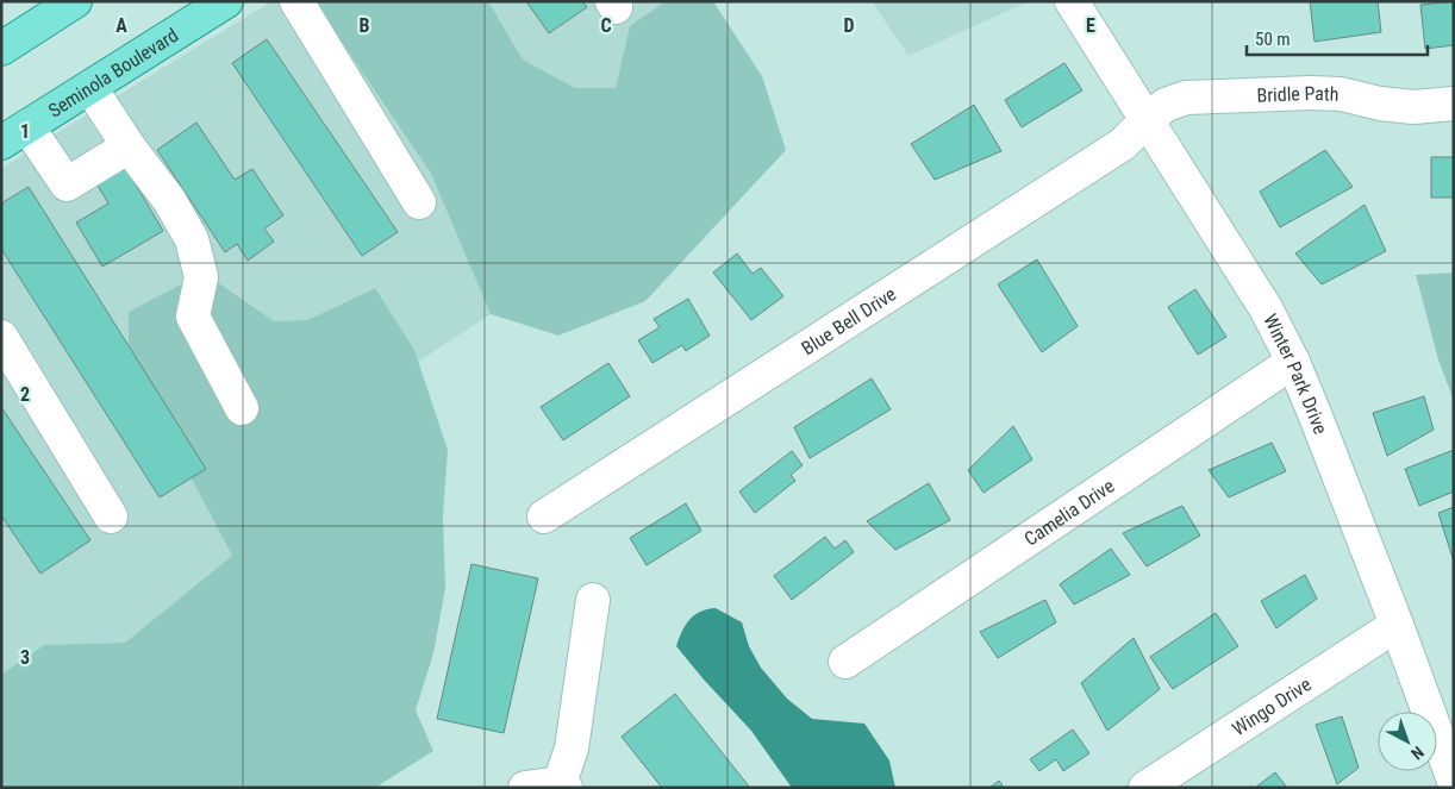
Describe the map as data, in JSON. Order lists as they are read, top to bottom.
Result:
{
  "streets": {
    "main road": ["Seminola Boulevard"],
    "street": [
      "Bridle Path",
      "Blue Bell Drive",
      "Winter Park Drive",
      "Camelia Drive",
      "Wingo Drive"
    ]
  },
  "crossings": [
    ["Bridle Path", "Blue Bell Drive"],
    ["Bridle Path", "Winter Park Drive"],
    ["Blue Bell Drive", "Winter Park Drive"],
    ["Winter Park Drive", "Camelia Drive"],
    ["Winter Park Drive", "Wingo Drive"]
  ],
  "scale_bar": "50 m",
  "north": "bottom right",
  "grid": {
    "columns": [
      "A",
      "B",
      "C",
      "D",
      "E"
    ],
    "rows": ["1", "2", "3"]
  }
}
